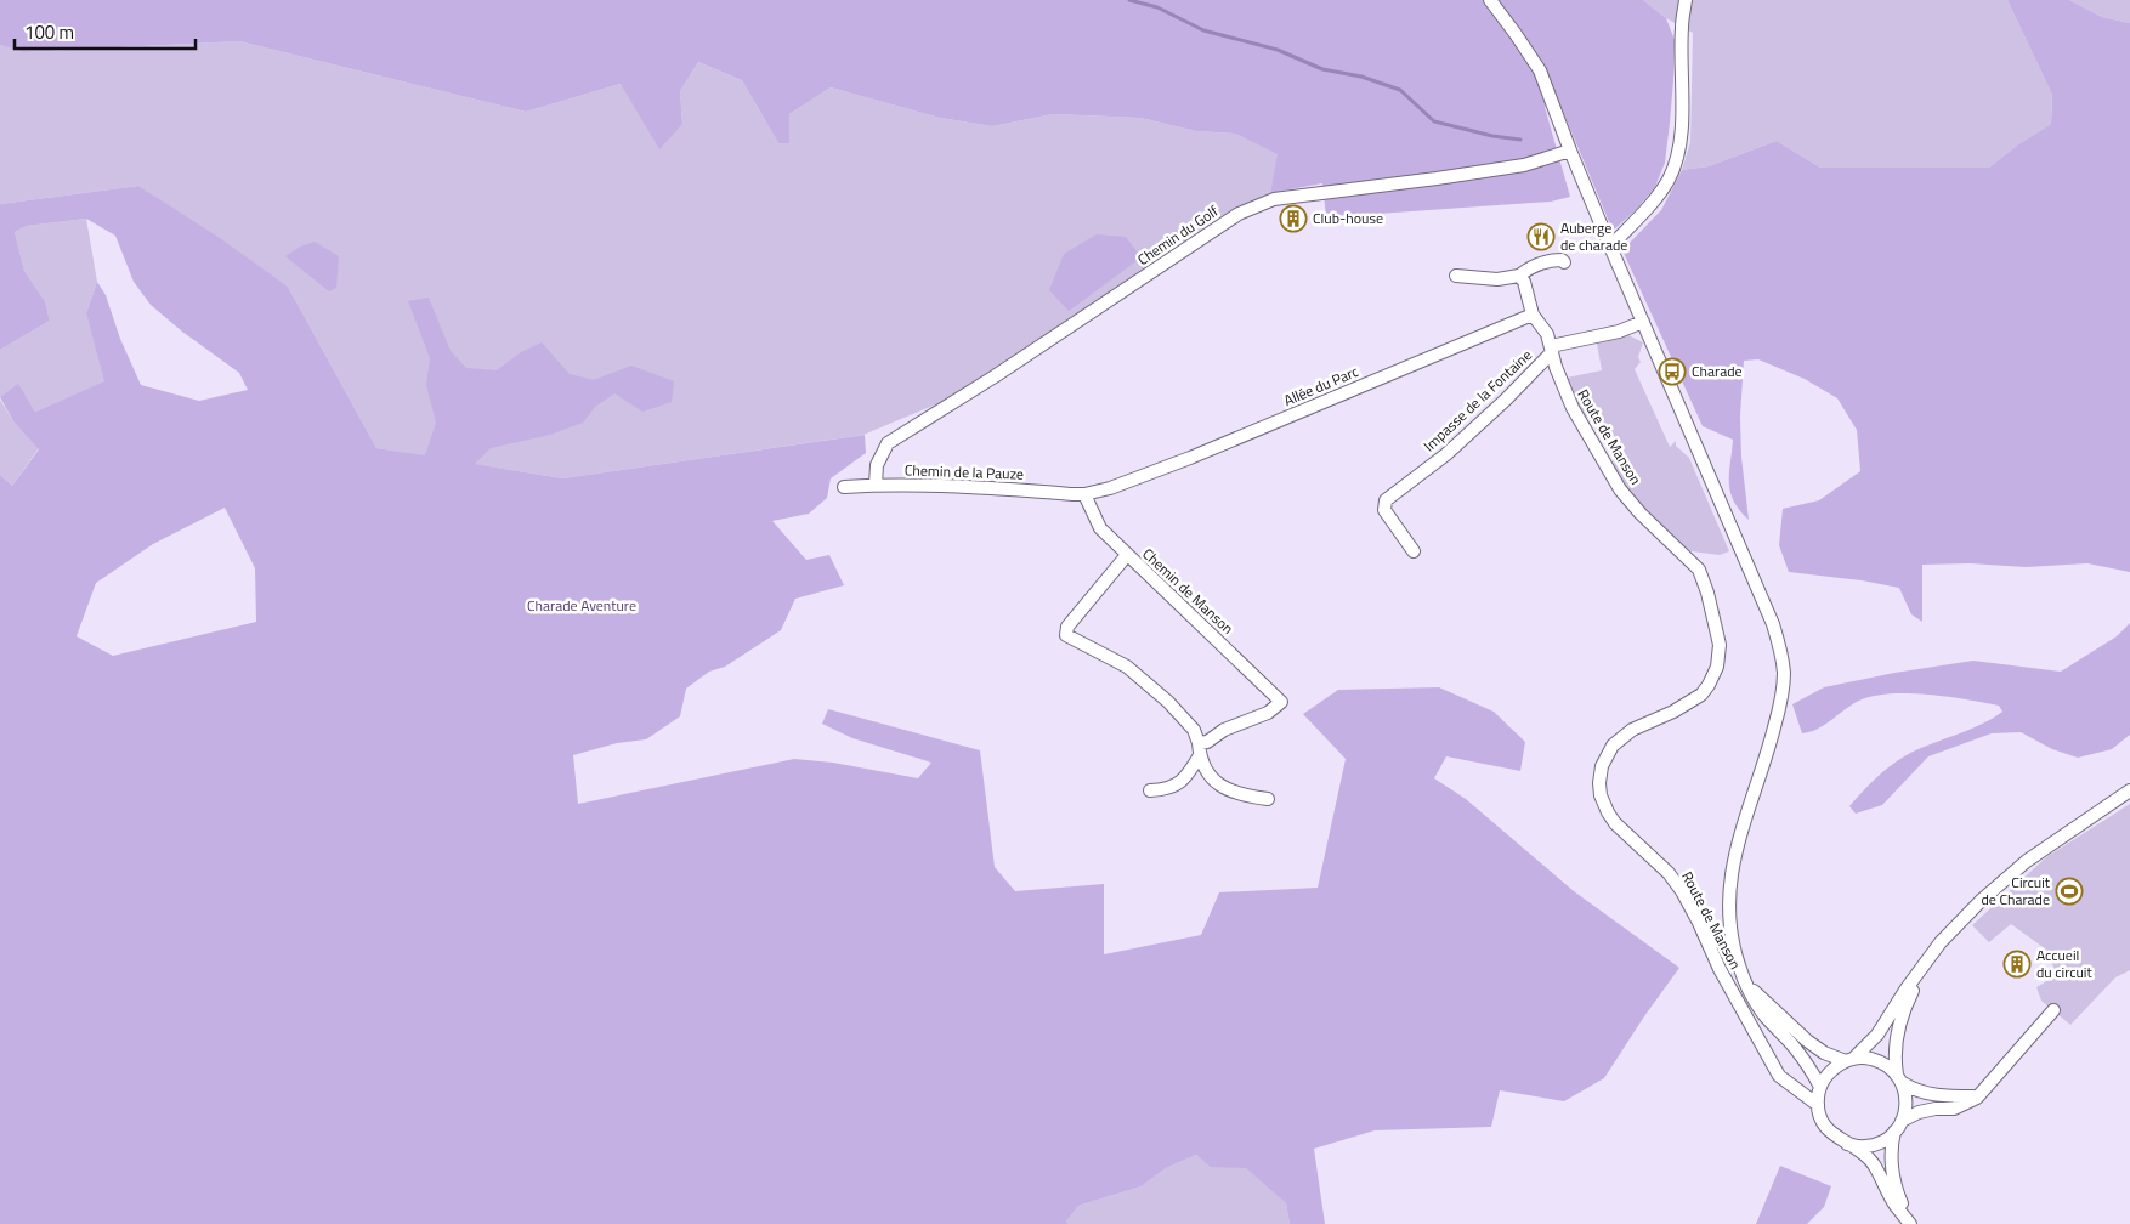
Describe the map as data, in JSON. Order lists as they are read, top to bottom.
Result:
{
  "streets": {
    "street": [
      "Chemin du Golf",
      "Allée du Parc",
      "Impasse de la Fontaine",
      "Route de Manson",
      "Chemin de la Pauze",
      "Chemin de Manson"
    ]
  },
  "crossings": [
    ["Chemin du Golf", "Chemin de la Pauze"],
    ["Allée du Parc", "Chemin de la Pauze"],
    ["Allée du Parc", "Chemin de Manson"],
    ["Impasse de la Fontaine", "Route de Manson"],
    ["Chemin de la Pauze", "Chemin de Manson"]
  ],
  "parks": ["Charade Aventure"],
  "places": {
    "building": ["Club-house", "Accueil du circuit"],
    "restaurant": ["Auberge de charade"],
    "bus stop": ["Charade"],
    "sports": ["Circuit de Charade"]
  },
  "scale_bar": "100 m"
}
